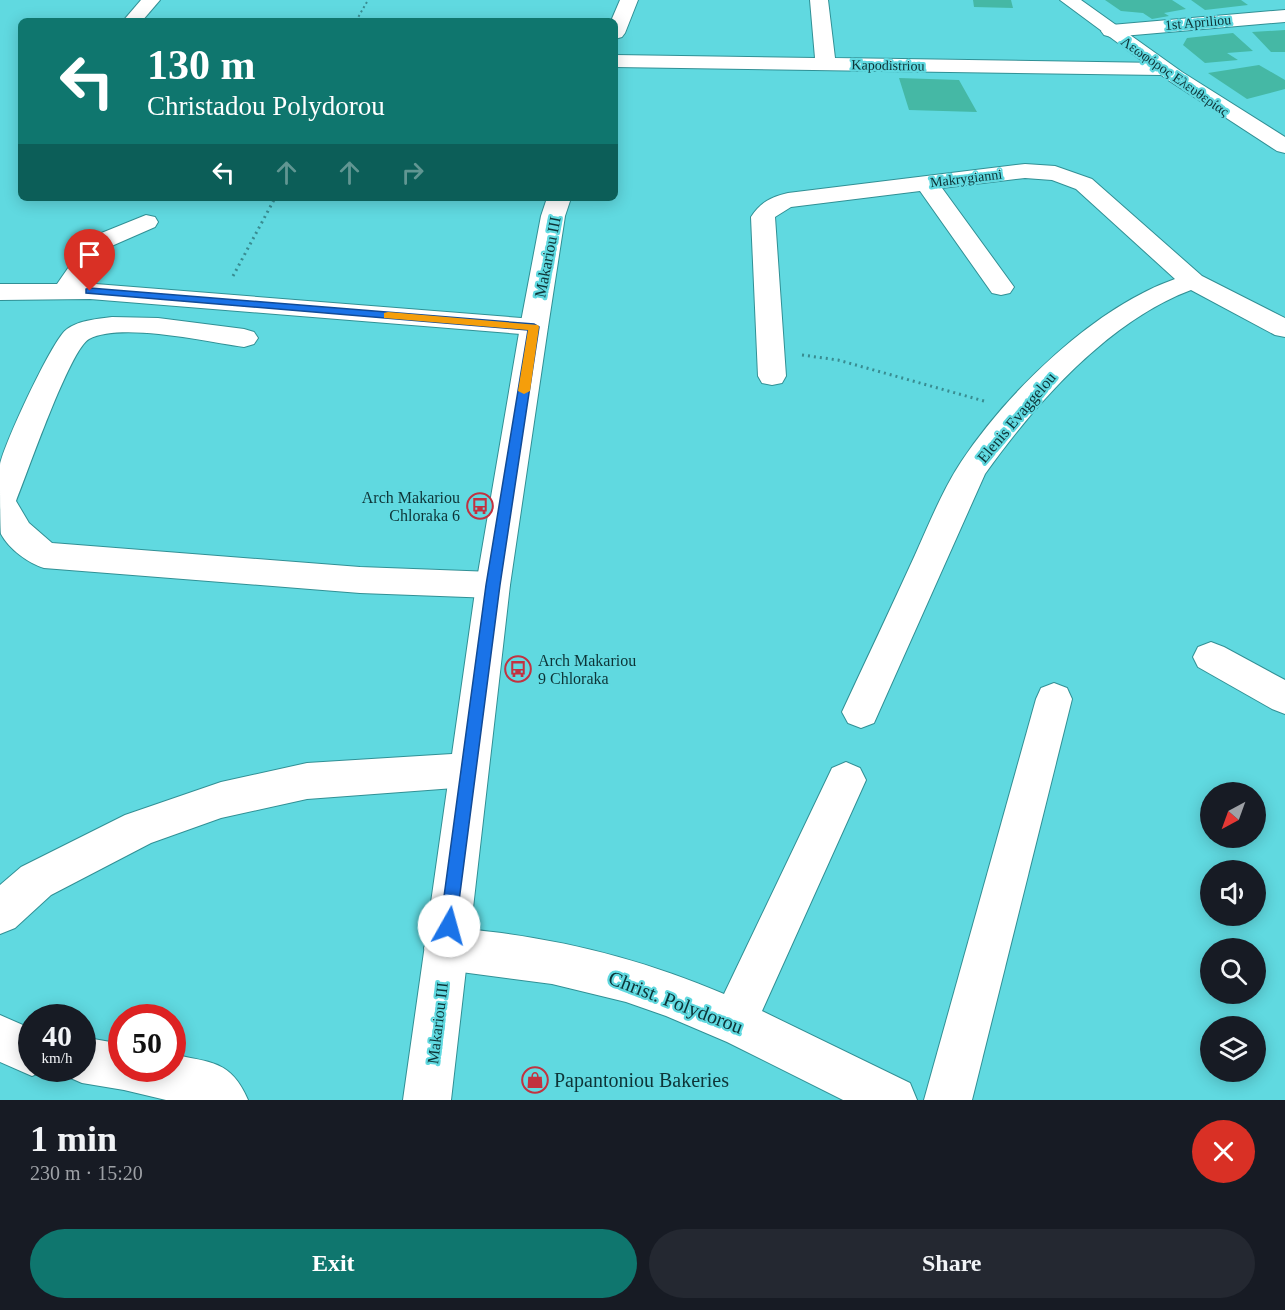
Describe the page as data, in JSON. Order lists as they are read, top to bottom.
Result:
{
  "streets": {
    "street": [
      "1st Apriliou",
      "Kapodistriou",
      "Λεωφόρος Ελευθερίας",
      "Makrygianni",
      "Makariou III",
      "Elenis Evaggelou",
      "Christ. Polydorou"
    ]
  },
  "crossings": [
    ["1st Apriliou", "Λεωφόρος Ελευθερίας"],
    ["Kapodistriou", "Λεωφόρος Ελευθερίας"],
    ["Makrygianni", "Elenis Evaggelou"],
    ["Makariou III", "Christ. Polydorou"]
  ],
  "places": {
    "bus stop": ["Arch Makariou Chloraka 6", "Arch Makariou 9 Chloraka"],
    "shop": ["Papantoniou Bakeries"]
  },
  "north": "bottom left",
  "page": {
    "turn": ["130 m", "Christadou Polydorou"],
    "speed": "40 km/h",
    "limit": "50",
    "heading": ["1 min", "230 m · 15:20"],
    "buttons": ["Exit", "Share"]
  }
}
